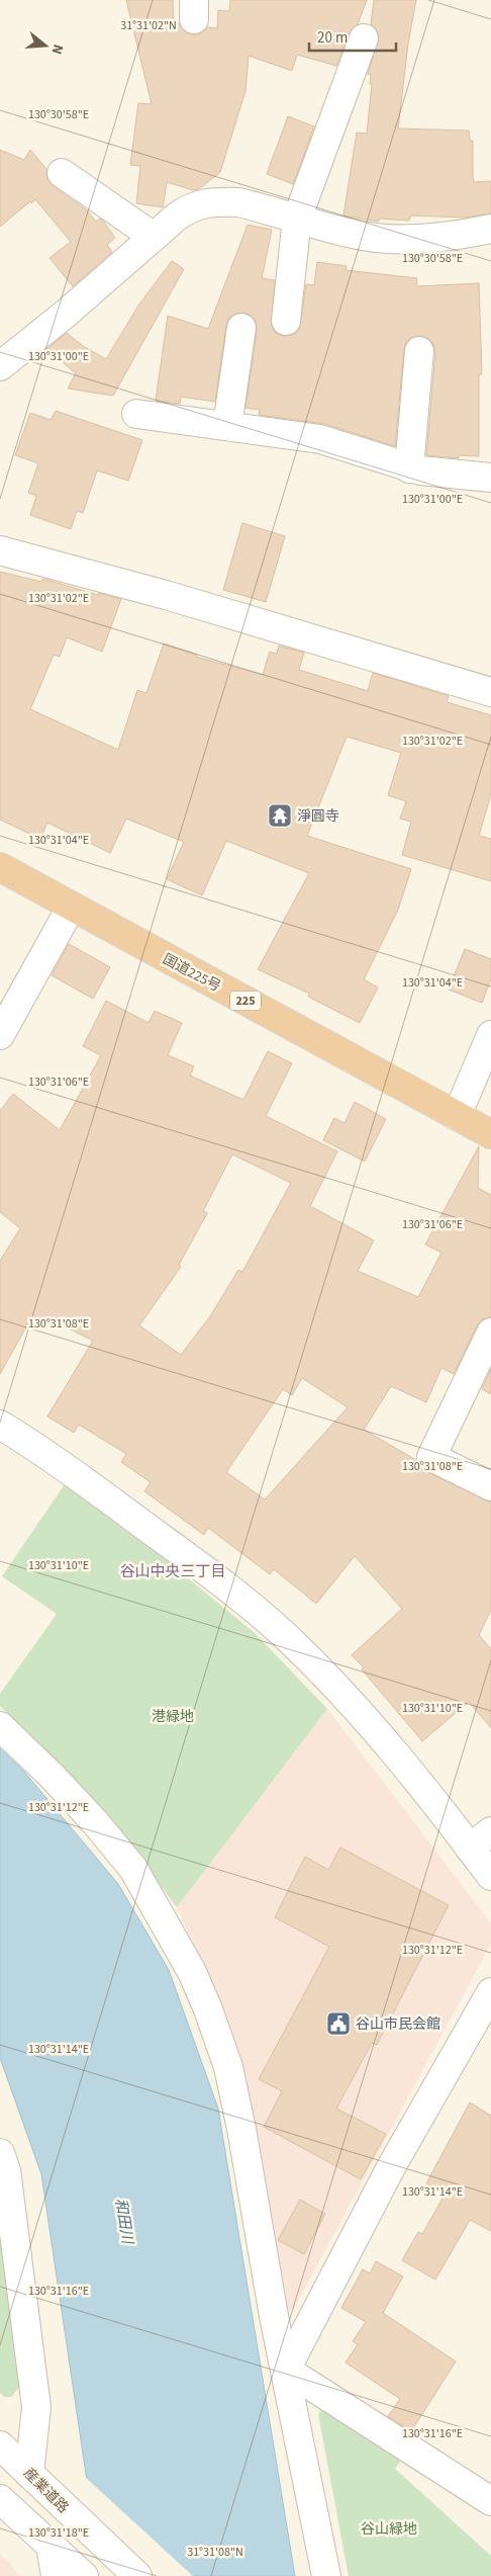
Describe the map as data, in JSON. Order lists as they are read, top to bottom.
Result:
{
  "streets": {
    "highway": ["国道225号", "225"],
    "street": ["産業道路"]
  },
  "districts": ["谷山中央三丁目"],
  "water": ["和田川"],
  "parks": ["港緑地", "谷山緑地"],
  "places": {
    "temple": ["淨圓寺"],
    "public building": ["谷山市民会館"]
  },
  "scale_bar": "20 m",
  "north": "right",
  "coordinates": [
    "31°31'02\"N",
    "130°30'58\"E",
    "130°31'00\"E",
    "130°31'02\"E",
    "130°31'04\"E",
    "130°31'06\"E",
    "130°31'08\"E",
    "130°31'10\"E",
    "130°31'12\"E",
    "130°31'14\"E",
    "130°31'16\"E",
    "130°31'18\"E",
    "31°31'08\"N"
  ]
}
